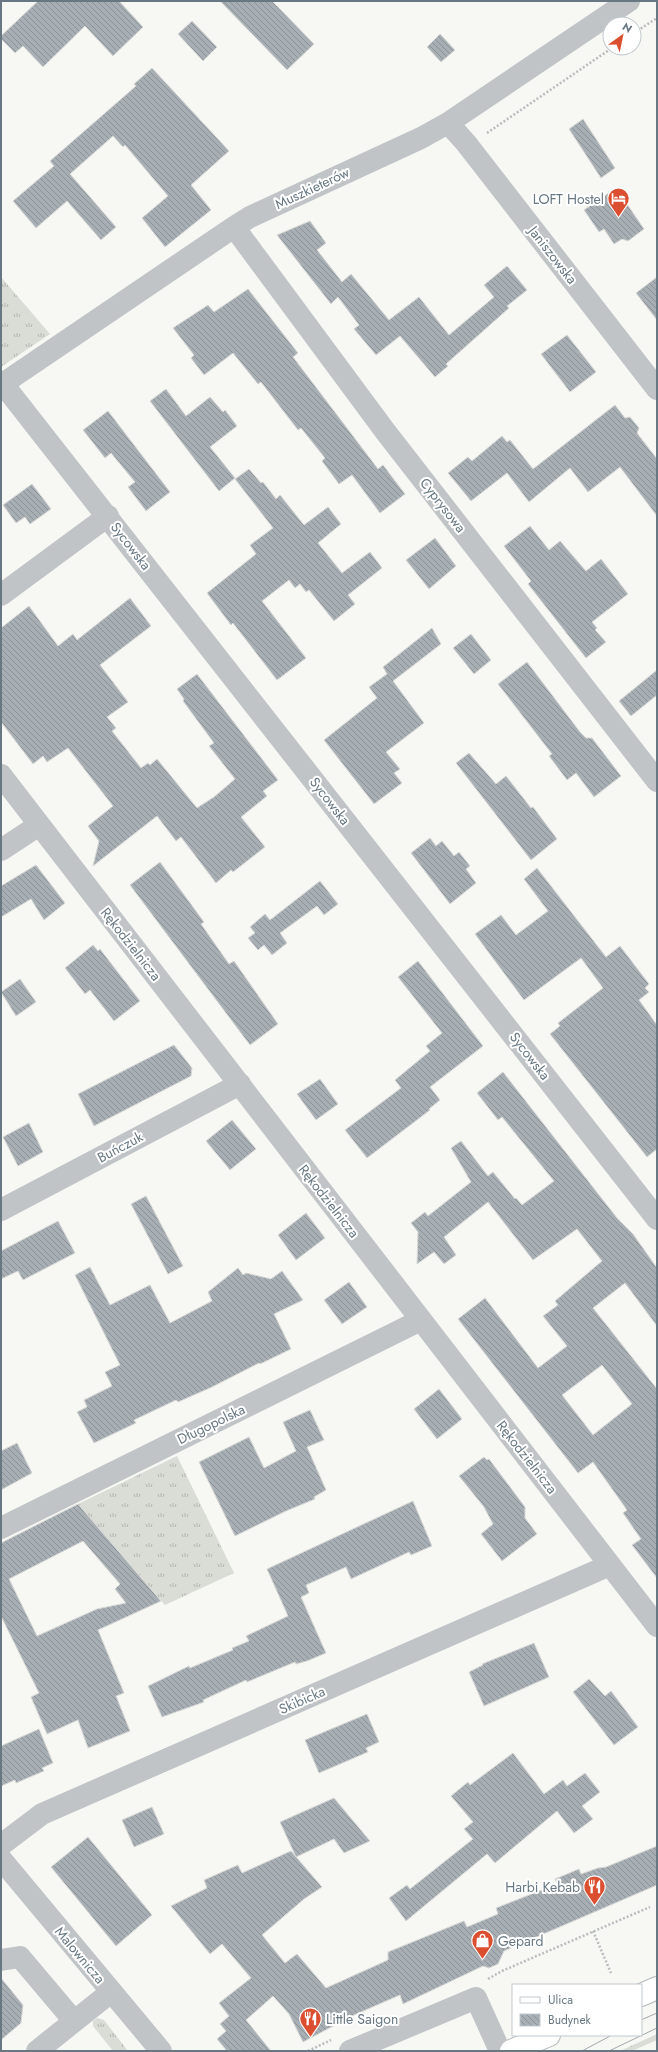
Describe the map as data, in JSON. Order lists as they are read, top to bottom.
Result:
{
  "streets": {
    "street": [
      "Muszkieterów",
      "Janiszowska",
      "Cyprysowa",
      "Sycowska",
      "Rękodzielnicza",
      "Buńczuk",
      "Długopolska",
      "Skibicka",
      "Malownicza"
    ]
  },
  "crossings": [
    ["Muszkieterów", "Janiszowska"],
    ["Muszkieterów", "Cyprysowa"],
    ["Muszkieterów", "Sycowska"],
    ["Rękodzielnicza", "Buńczuk"],
    ["Rękodzielnicza", "Długopolska"],
    ["Rękodzielnicza", "Skibicka"]
  ],
  "places": {
    "hotel": ["LOFT Hostel"],
    "restaurant": ["Harbi Kebab", "Little Saigon"],
    "shop": ["Gepard"]
  },
  "legend": ["Ulica", "Budynek"],
  "north": "top right"
}
